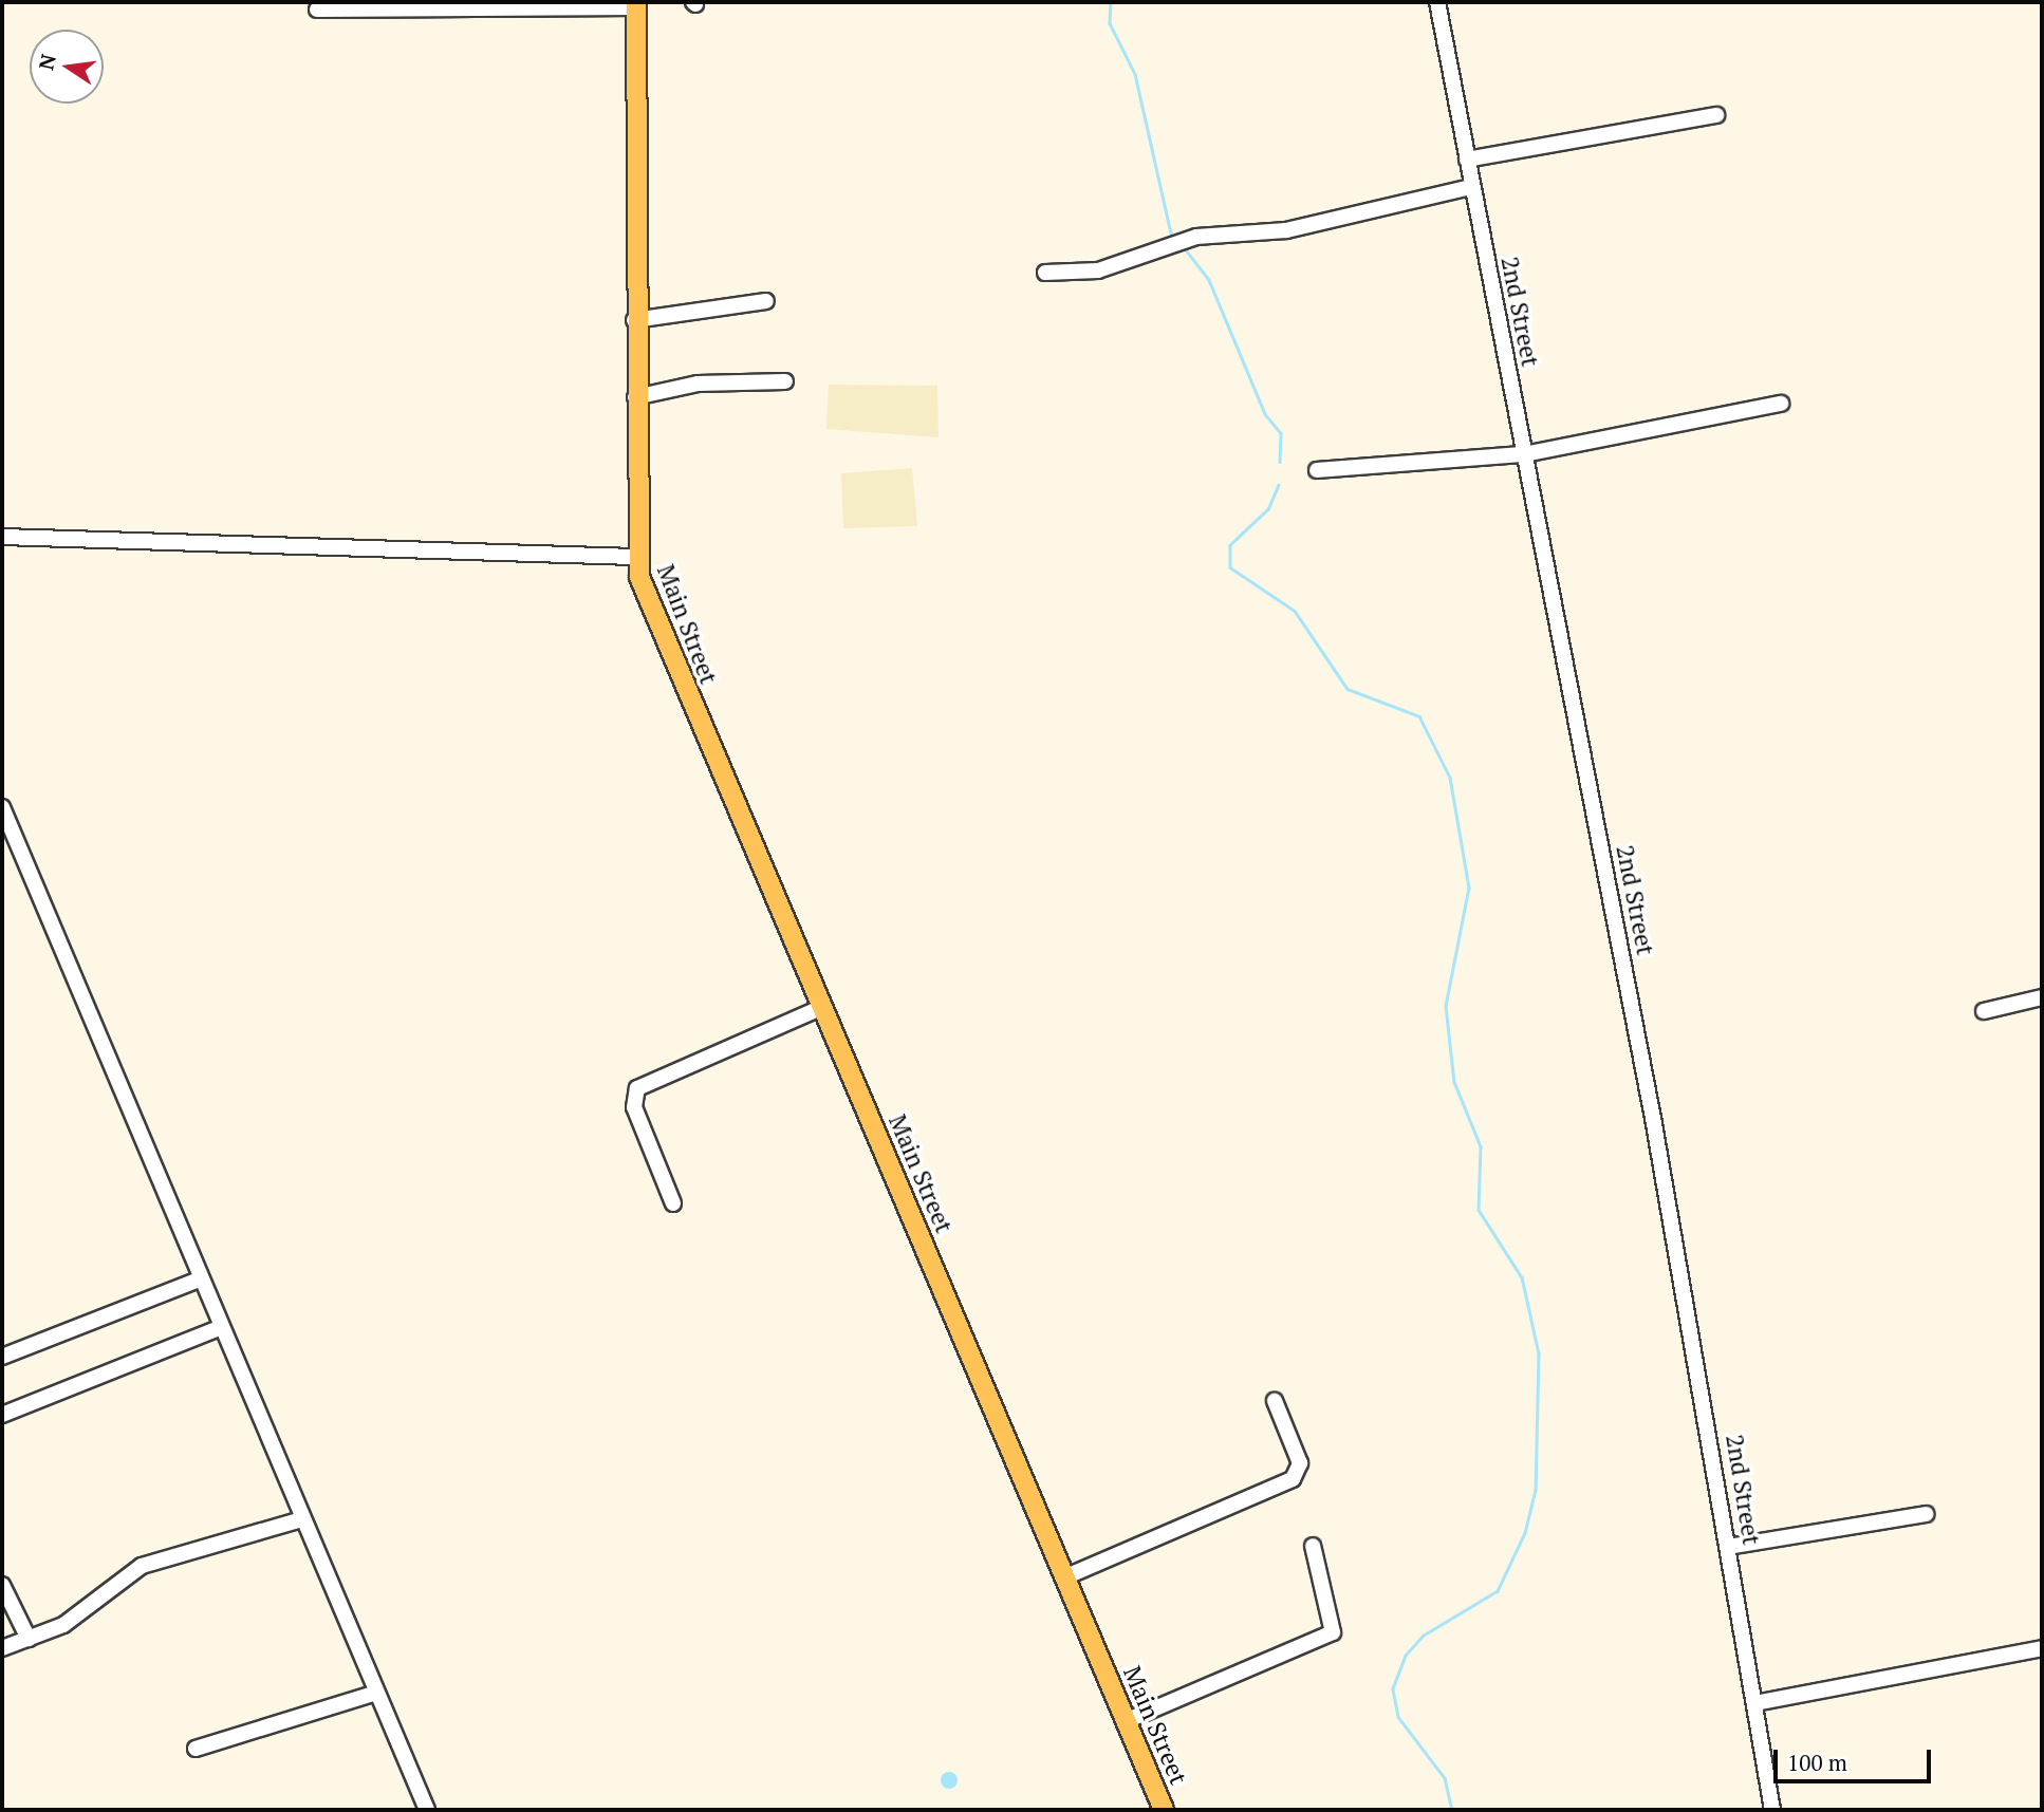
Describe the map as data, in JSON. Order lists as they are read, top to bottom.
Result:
{
  "streets": {
    "main road": ["Main Street"],
    "street": ["2nd Street"]
  },
  "scale_bar": "100 m",
  "north": "left"
}
